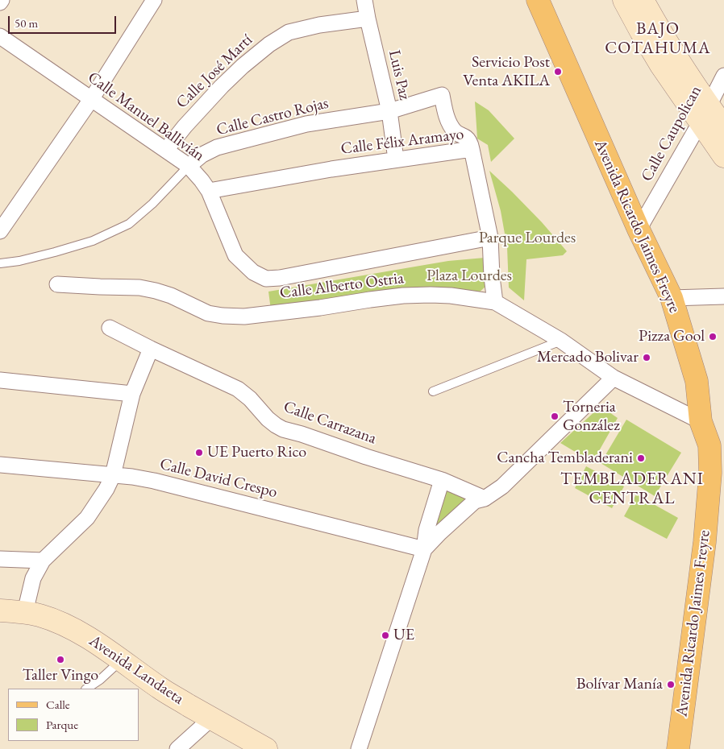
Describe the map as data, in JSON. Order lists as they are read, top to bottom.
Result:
{
  "streets": {
    "main road": ["Avenida Ricardo Jaimes Freyre"],
    "street": [
      "Calle José Martí",
      "Luis Paz",
      "Calle Manuel Ballivián",
      "Calle Castro Rojas",
      "Calle Caupolican",
      "Calle Félix Aramayo",
      "Calle Alberto Ostria",
      "Calle Carrazana",
      "Calle David Crespo",
      "Avenida Landaeta"
    ]
  },
  "crossings": [
    ["Calle José Martí", "Luis Paz"],
    ["Calle José Martí", "Calle Manuel Ballivián"],
    ["Luis Paz", "Calle Castro Rojas"],
    ["Luis Paz", "Calle Félix Aramayo"],
    ["Calle Manuel Ballivián", "Calle Castro Rojas"],
    ["Calle Manuel Ballivián", "Calle Félix Aramayo"],
    ["Calle Castro Rojas", "Calle Félix Aramayo"],
    ["Calle Caupolican", "Avenida Ricardo Jaimes Freyre"],
    ["Calle Félix Aramayo", "Calle Alberto Ostria"],
    ["Avenida Ricardo Jaimes Freyre", "Calle Alberto Ostria"]
  ],
  "districts": ["BAJO COTAHUMA", "TEMBLADERANI CENTRAL"],
  "parks": ["Parque Lourdes", "Plaza Lourdes"],
  "places": [
    "Servicio Post Venta AKILA",
    "Pizza Gool",
    "Mercado Bolivar",
    "Torneria González",
    "UE Puerto Rico",
    "Cancha Tembladerani",
    "UE",
    "Taller Vingo",
    "Bolívar Manía"
  ],
  "legend": ["Calle", "Parque"],
  "scale_bar": "50 m"
}
